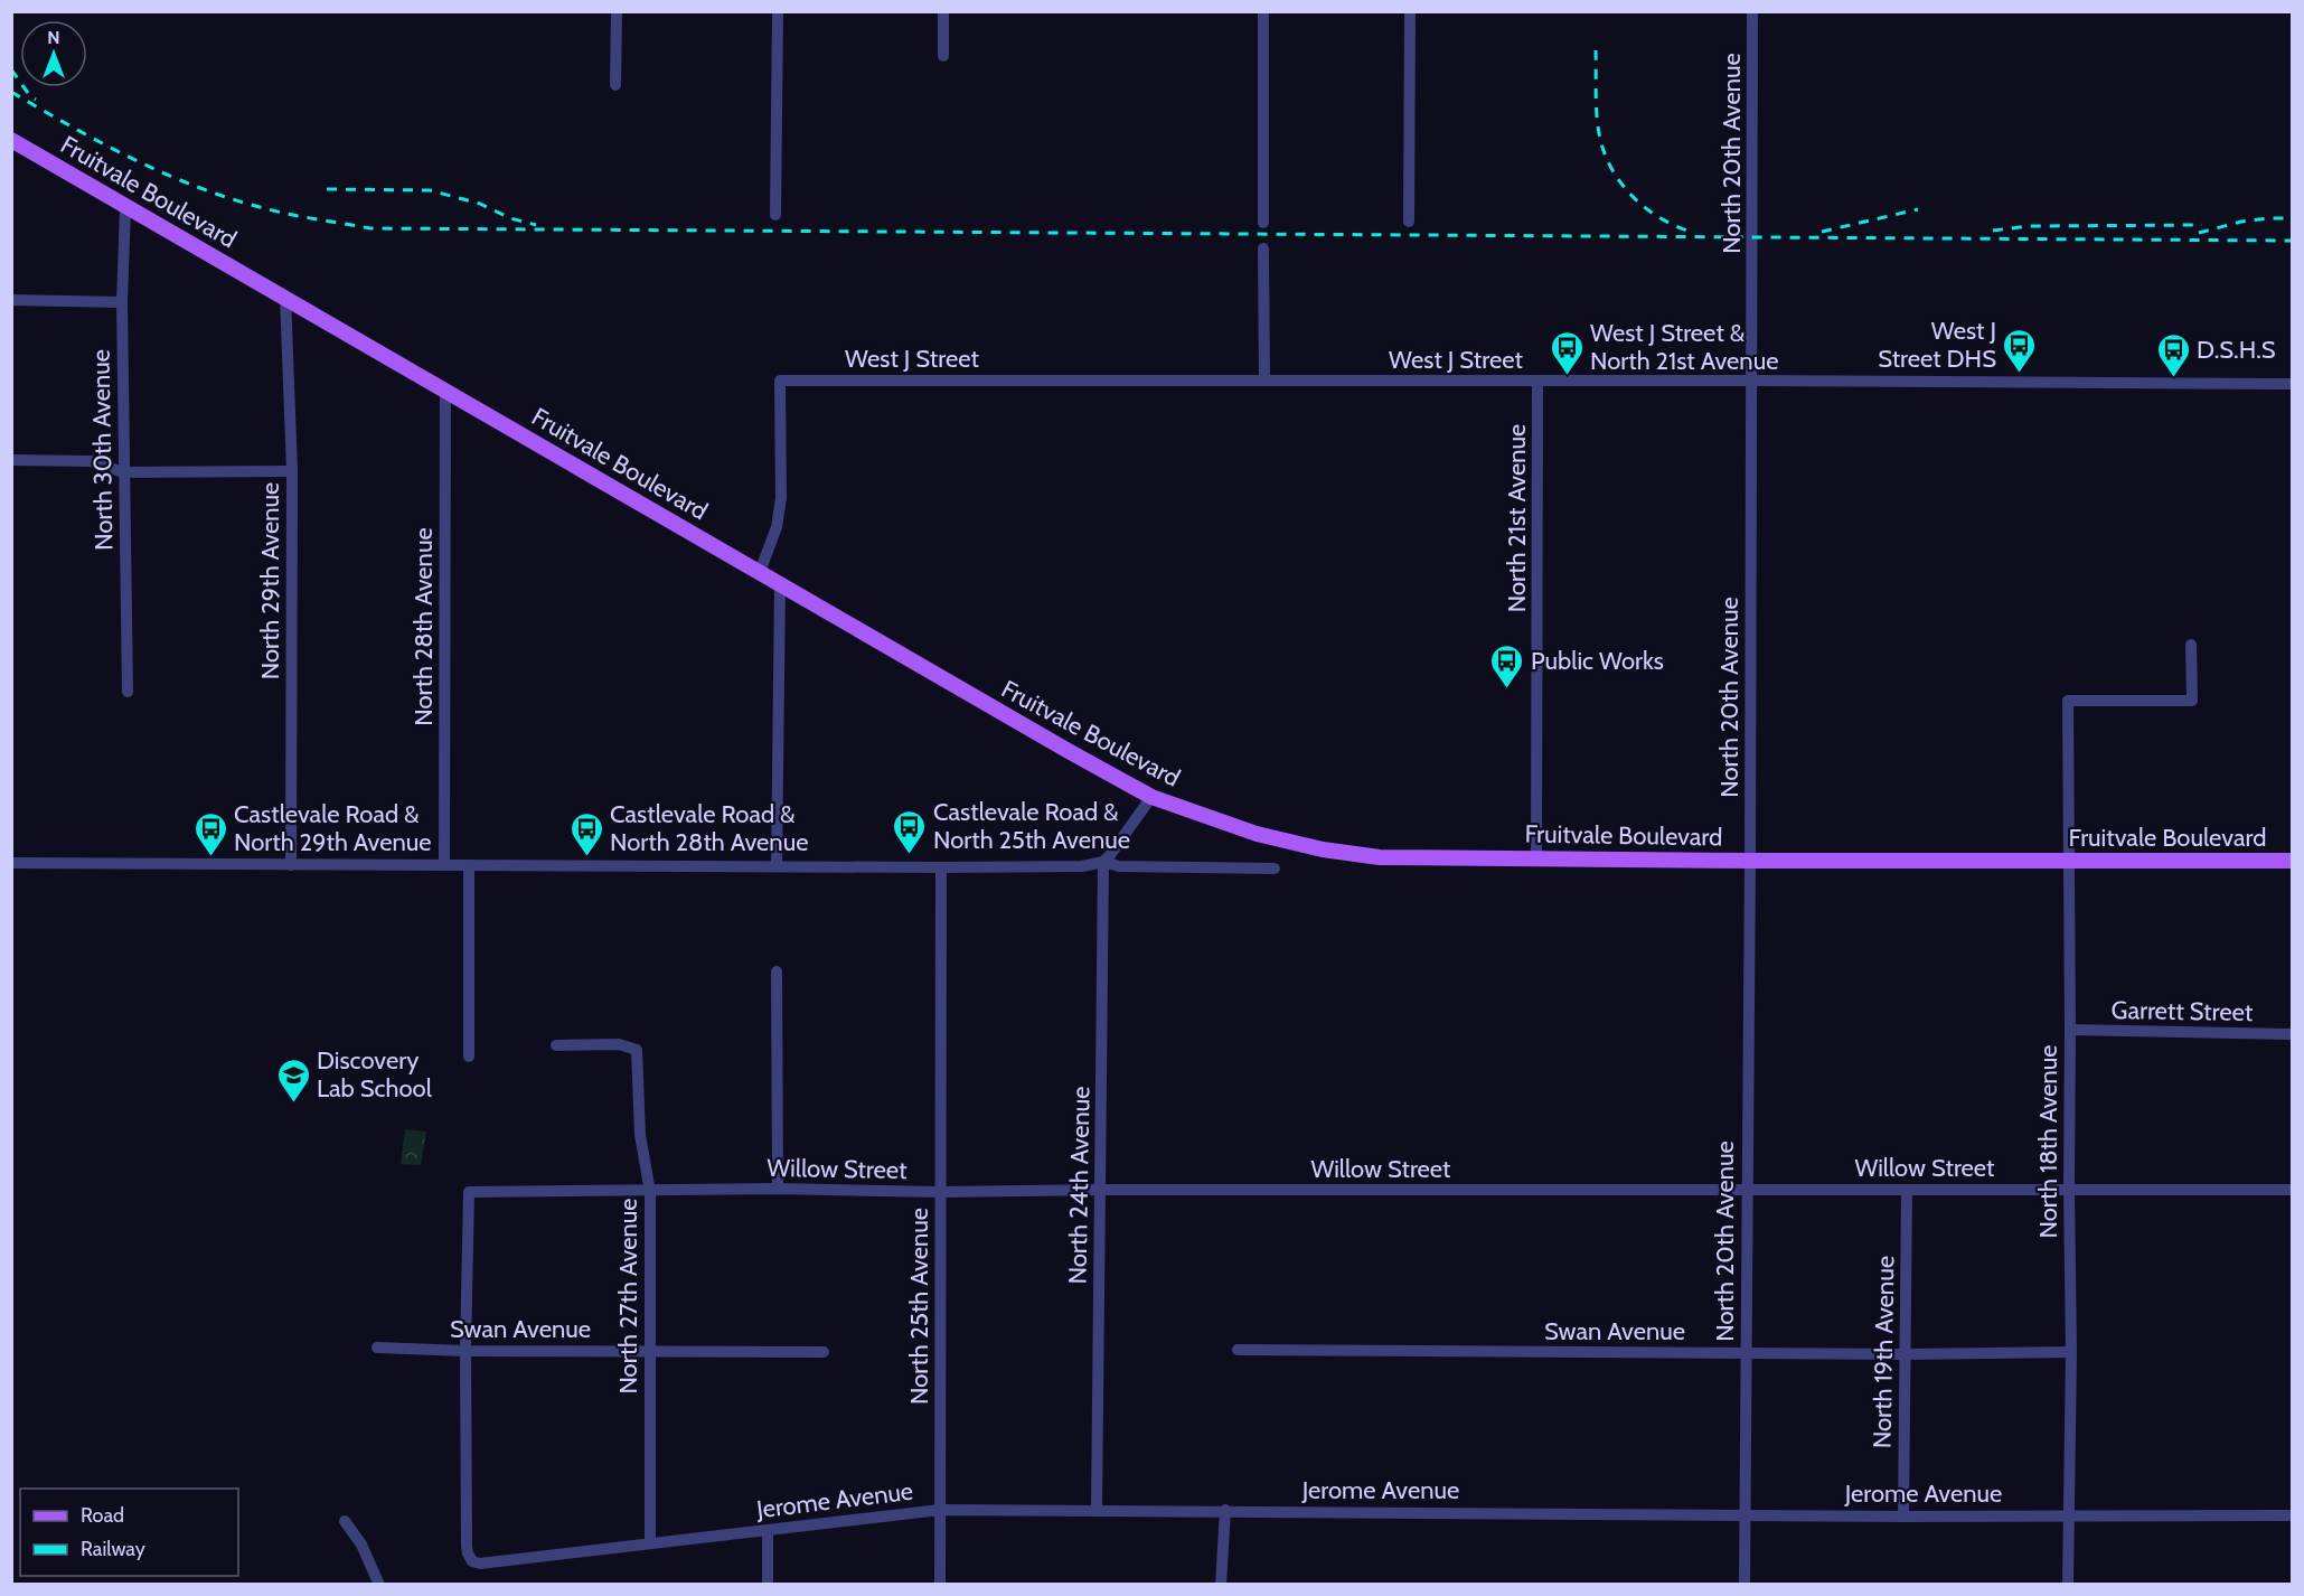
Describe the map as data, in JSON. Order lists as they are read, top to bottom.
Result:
{
  "streets": {
    "main road": ["Fruitvale Boulevard"],
    "street": [
      "North 20th Avenue",
      "West J Street",
      "North 30th Avenue",
      "North 21st Avenue",
      "North 29th Avenue",
      "North 28th Avenue",
      "Garrett Street",
      "North 18th Avenue",
      "Willow Street",
      "North 24th Avenue",
      "North 27th Avenue",
      "North 25th Avenue",
      "Swan Avenue",
      "North 19th Avenue",
      "Jerome Avenue"
    ]
  },
  "crossings": [
    ["North 20th Avenue", "Fruitvale Boulevard"],
    ["North 20th Avenue", "West J Street"],
    ["North 20th Avenue", "Willow Street"],
    ["North 20th Avenue", "Swan Avenue"],
    ["North 20th Avenue", "Jerome Avenue"],
    ["Fruitvale Boulevard", "West J Street"],
    ["Fruitvale Boulevard", "North 30th Avenue"],
    ["Fruitvale Boulevard", "North 21st Avenue"],
    ["Fruitvale Boulevard", "North 29th Avenue"],
    ["Fruitvale Boulevard", "North 28th Avenue"],
    ["Fruitvale Boulevard", "North 18th Avenue"],
    ["West J Street", "North 21st Avenue"],
    ["Garrett Street", "North 18th Avenue"],
    ["North 18th Avenue", "Willow Street"],
    ["North 18th Avenue", "Swan Avenue"],
    ["North 18th Avenue", "Jerome Avenue"],
    ["Willow Street", "North 24th Avenue"],
    ["Willow Street", "North 27th Avenue"],
    ["Willow Street", "North 25th Avenue"],
    ["Willow Street", "Swan Avenue"],
    ["Willow Street", "North 19th Avenue"],
    ["Willow Street", "Jerome Avenue"],
    ["North 24th Avenue", "Jerome Avenue"],
    ["North 27th Avenue", "Swan Avenue"],
    ["North 27th Avenue", "Jerome Avenue"],
    ["North 25th Avenue", "Jerome Avenue"],
    ["Swan Avenue", "North 19th Avenue"],
    ["Swan Avenue", "Jerome Avenue"],
    ["North 19th Avenue", "Jerome Avenue"]
  ],
  "places": {
    "bus stop": [
      "West J Street DHS",
      "West J Street & North 21st Avenue",
      "D.S.H.S",
      "Public Works",
      "Castlevale Road & North 25th Avenue",
      "Castlevale Road & North 29th Avenue",
      "Castlevale Road & North 28th Avenue"
    ],
    "school or university": ["Discovery Lab School"]
  },
  "legend": ["Road", "Railway"],
  "north": "top"
}
